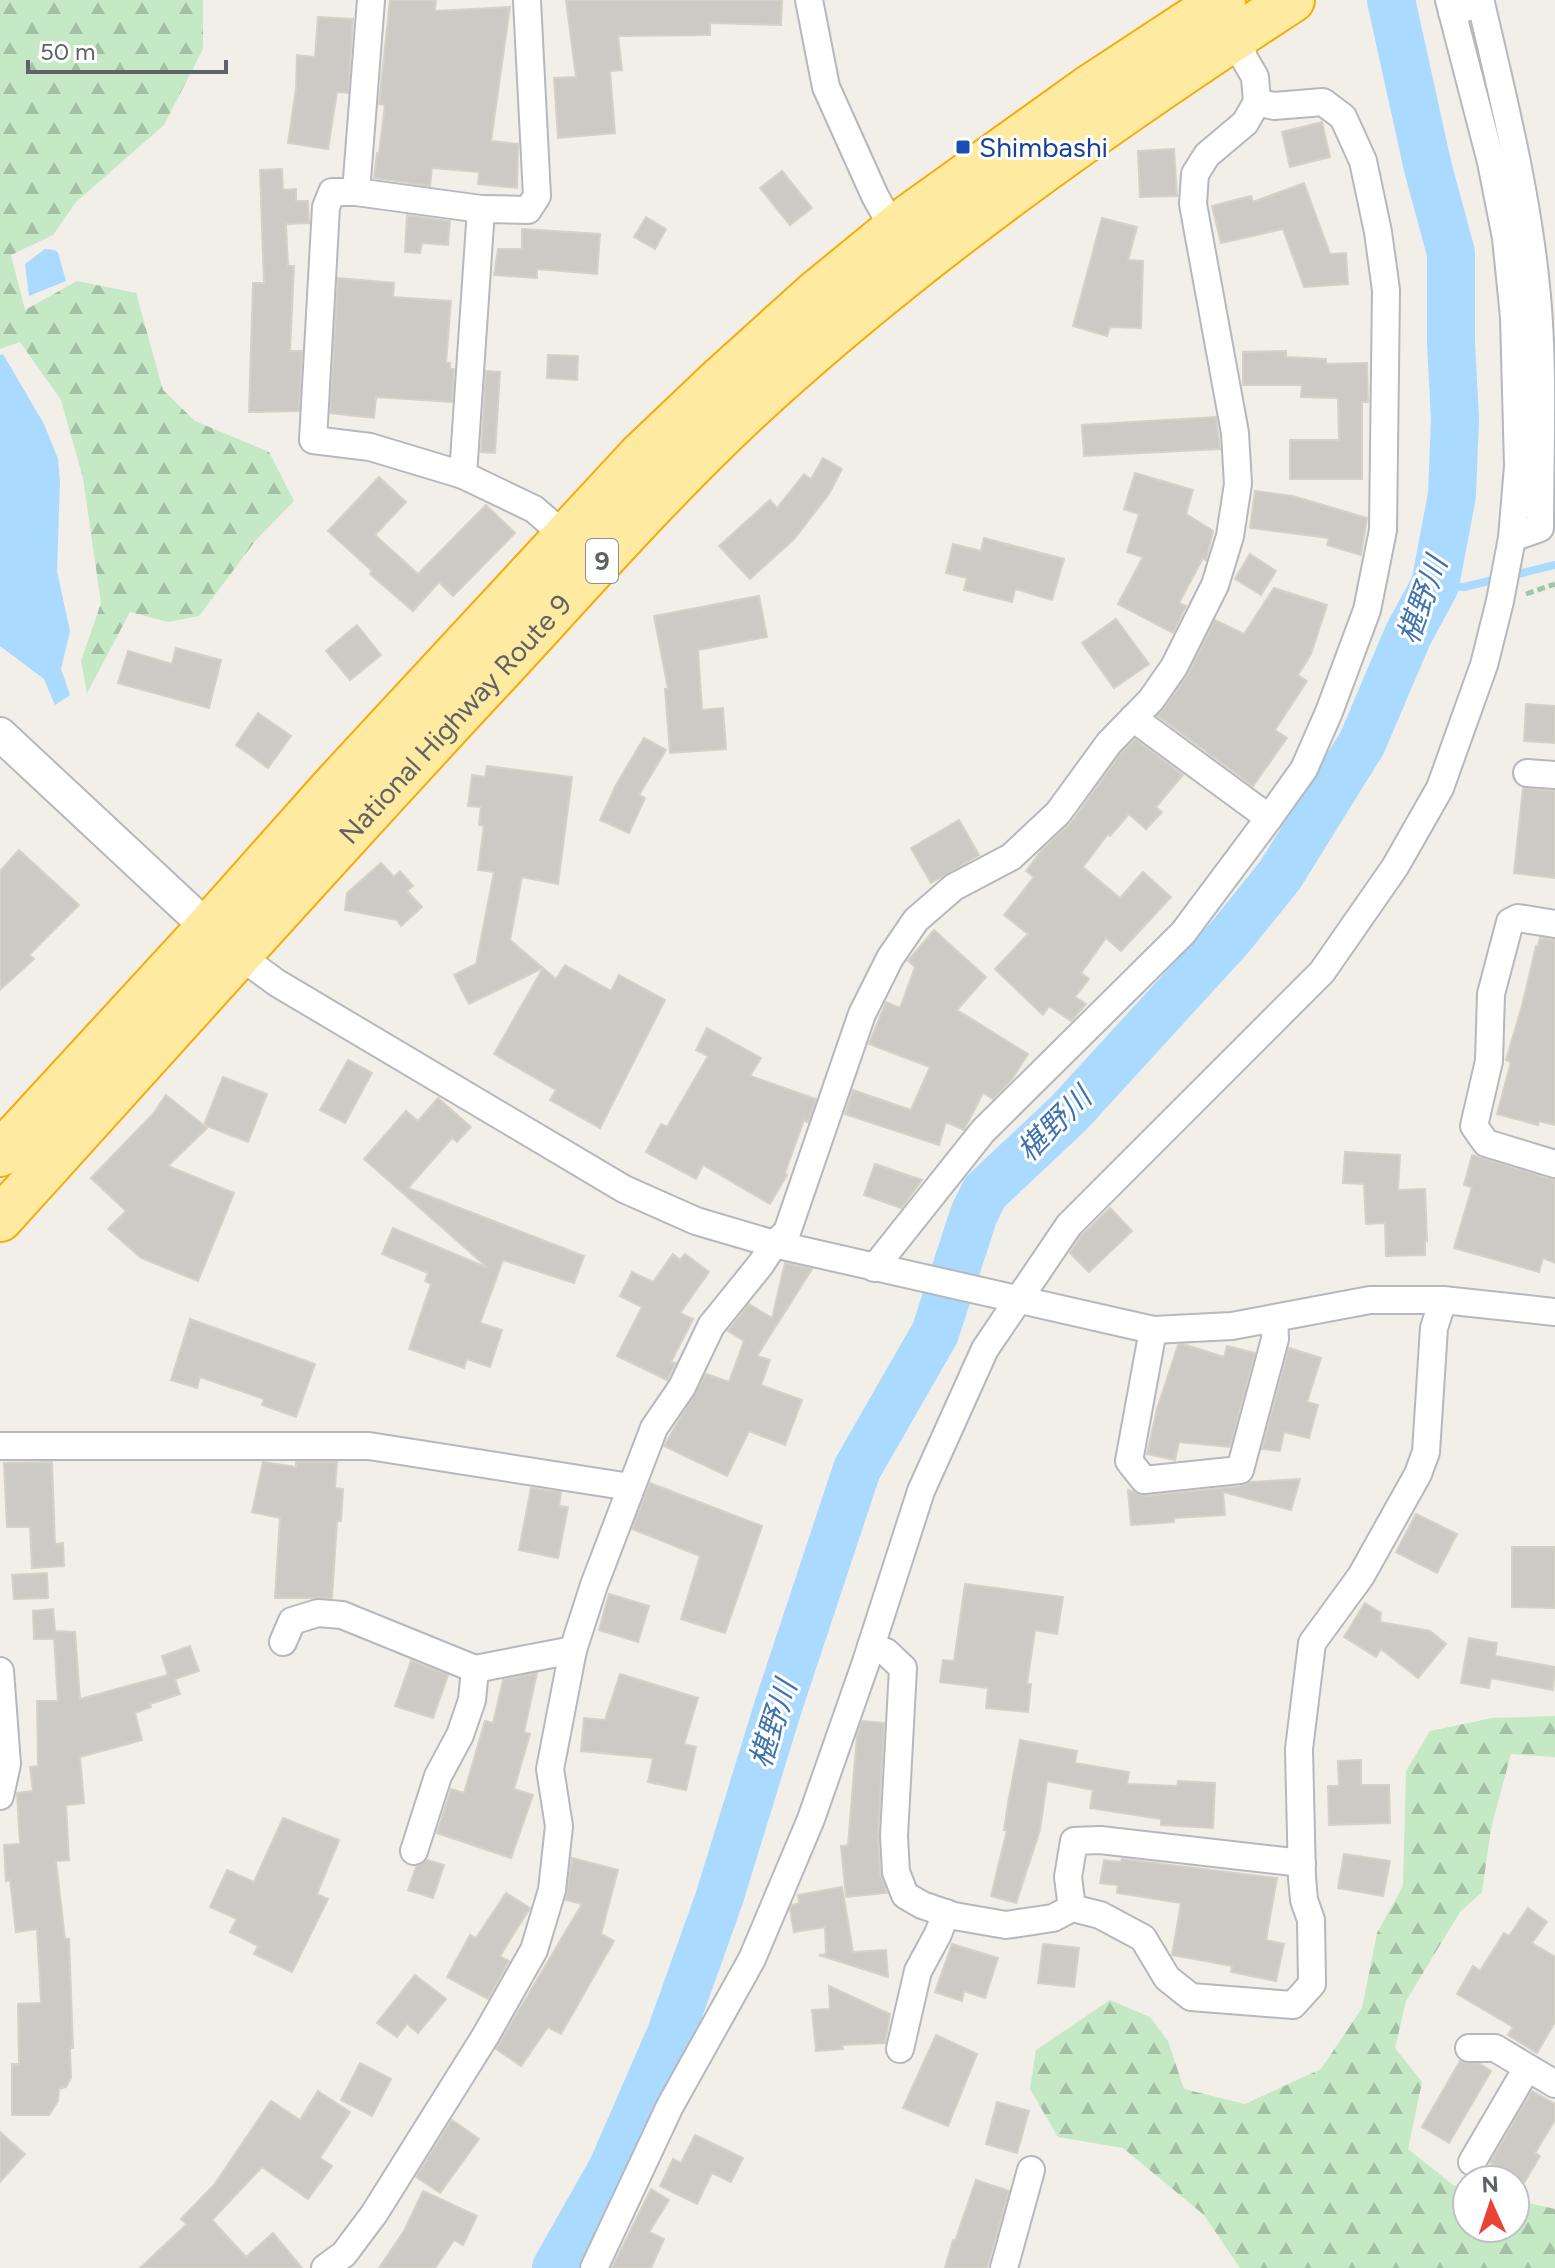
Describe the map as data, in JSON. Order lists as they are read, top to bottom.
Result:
{
  "streets": {
    "highway": ["9", "National Highway Route 9"]
  },
  "water": ["椹野川"],
  "places": {
    "transit": ["Shimbashi"]
  },
  "scale_bar": "50 m",
  "north": "top"
}
